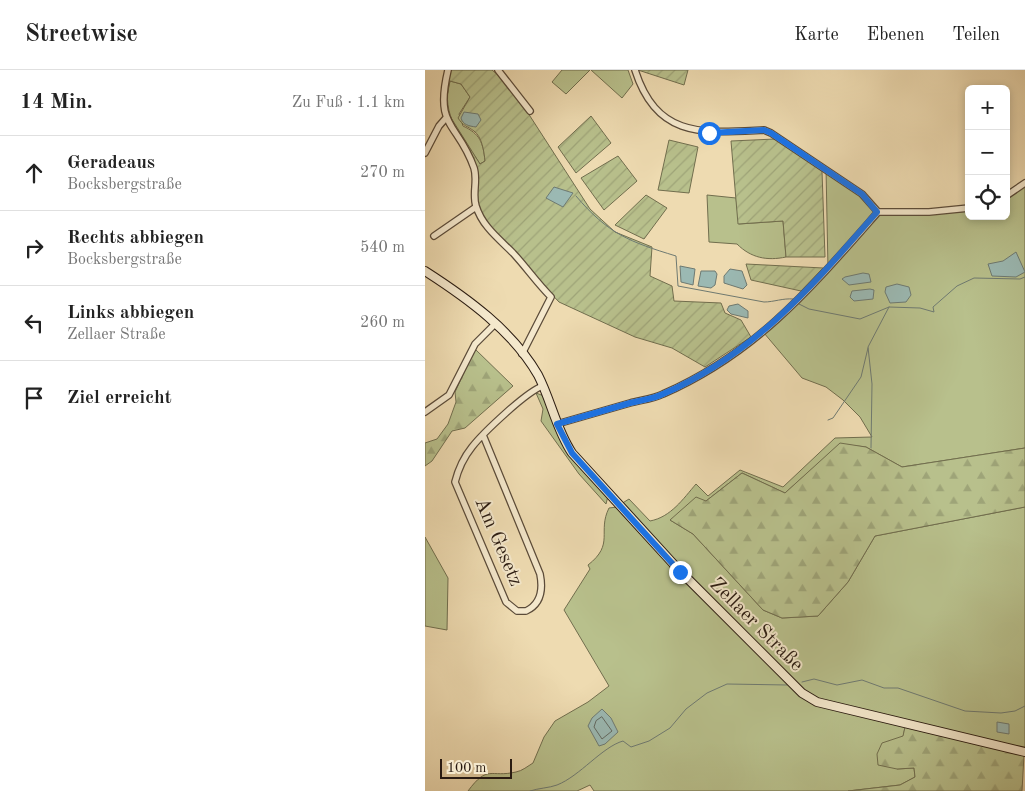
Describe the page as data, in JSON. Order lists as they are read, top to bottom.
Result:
{
  "streets": {
    "street": ["Am Gesetz", "Zellaer Straße"]
  },
  "crossings": [
    ["Am Gesetz", "Zellaer Straße"]
  ],
  "scale_bar": "100 m",
  "page": {
    "header": "Streetwise",
    "nav": ["Karte", "Ebenen", "Teilen"],
    "heading": ["14 Min.", "Zu Fuß · 1.1 km"],
    "map_buttons": ["+", "−"],
    "list": [
      ["Geradeaus", "Bocksbergstraße", "270 m"],
      ["Rechts abbiegen", "Bocksbergstraße", "540 m"],
      ["Links abbiegen", "Zellaer Straße", "260 m"],
      "Ziel erreicht"
    ],
    "scale": "100 m"
  }
}
